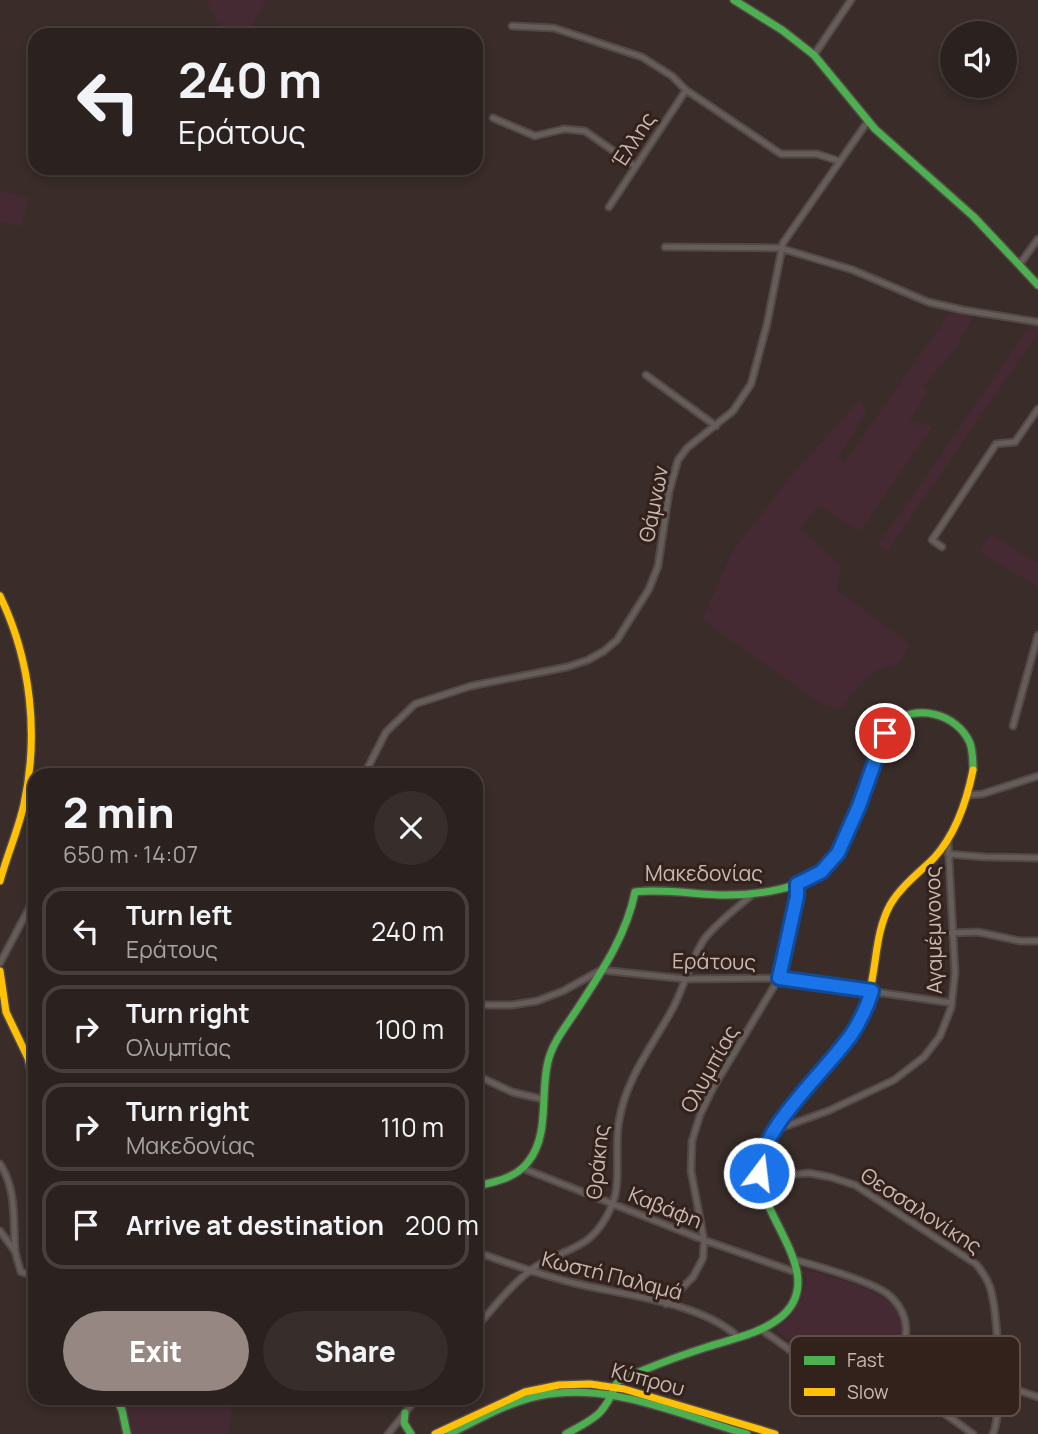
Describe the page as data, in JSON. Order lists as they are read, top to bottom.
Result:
{
  "streets": {
    "street": [
      "Έλλης",
      "Θάμνων",
      "Μακεδονίας",
      "Αγαμέμνονος",
      "Εράτους",
      "Ολυμπίας",
      "Θράκης",
      "Καβάφη",
      "Θεσσαλονίκης",
      "Κωστή Παλαμά",
      "Κύπρου"
    ]
  },
  "crossings": [
    ["Μακεδονίας", "Αγαμέμνονος"],
    ["Μακεδονίας", "Εράτους"],
    ["Μακεδονίας", "Ολυμπίας"],
    ["Μακεδονίας", "Θράκης"],
    ["Μακεδονίας", "Καβάφη"],
    ["Μακεδονίας", "Θεσσαλονίκης"],
    ["Μακεδονίας", "Κωστή Παλαμά"],
    ["Μακεδονίας", "Κύπρου"],
    ["Αγαμέμνονος", "Εράτους"],
    ["Εράτους", "Ολυμπίας"],
    ["Εράτους", "Θράκης"],
    ["Ολυμπίας", "Καβάφη"],
    ["Ολυμπίας", "Κωστή Παλαμά"],
    ["Θράκης", "Καβάφη"],
    ["Θράκης", "Κωστή Παλαμά"]
  ],
  "legend": ["Fast", "Slow"],
  "page": {
    "turn": ["240 m", "Εράτους"],
    "heading": ["2 min", "650 m · 14:07"],
    "list": [
      {
        "name": "Turn left",
        "note": "Εράτους",
        "value": "240 m"
      },
      {
        "name": "Turn right",
        "note": "Ολυμπίας",
        "value": "100 m"
      },
      {
        "name": "Turn right",
        "note": "Μακεδονίας",
        "value": "110 m"
      },
      {
        "name": "Arrive at destination",
        "value": "200 m"
      }
    ],
    "buttons": ["Exit", "Share"]
  }
}
